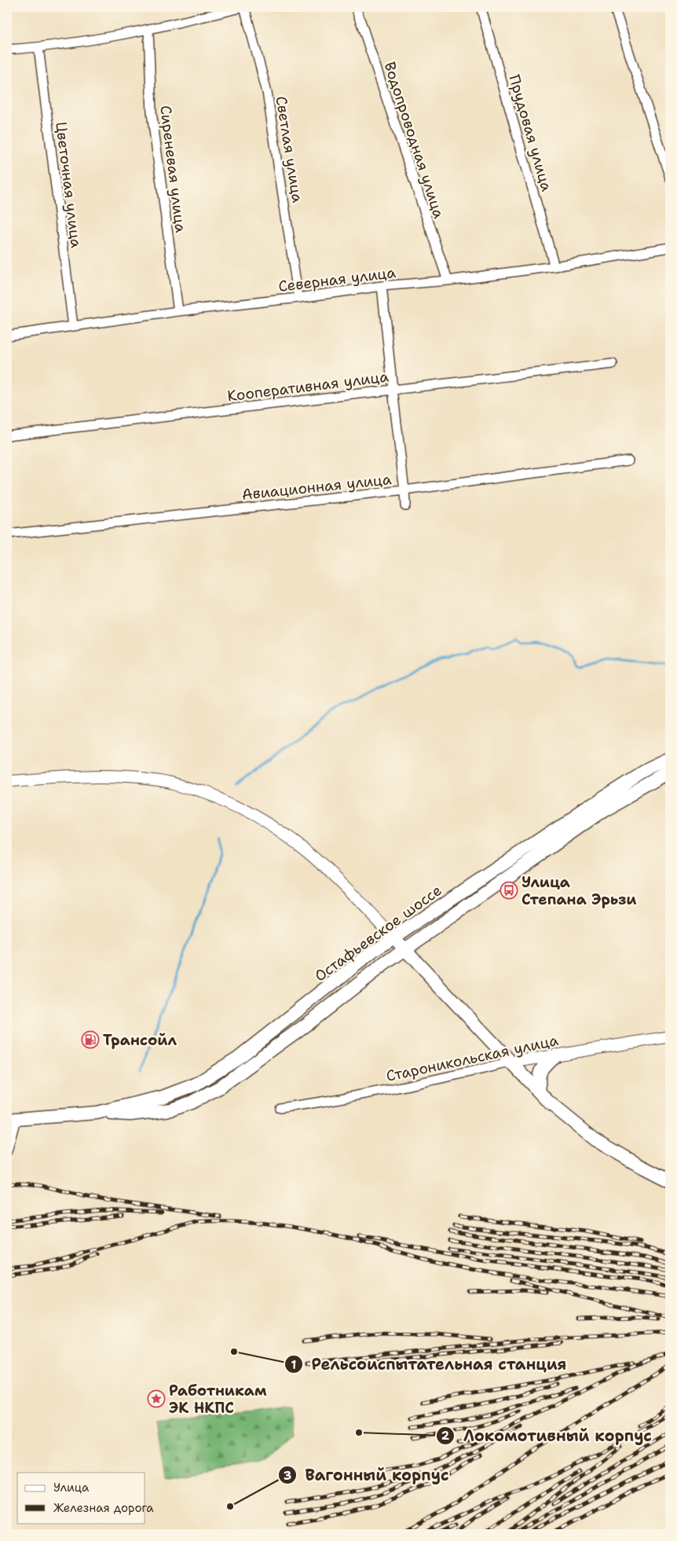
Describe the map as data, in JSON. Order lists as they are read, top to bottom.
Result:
{
  "streets": {
    "main road": ["Остафьевское шоссе"],
    "street": [
      "Прудовая улица",
      "Водопроводная улица",
      "Светлая улица",
      "Сиреневая улица",
      "Цветочная улица",
      "Северная улица",
      "Кооперативная улица",
      "Авиационная улица",
      "Староникольская улица"
    ]
  },
  "crossings": [
    ["Прудовая улица", "Северная улица"],
    ["Водопроводная улица", "Северная улица"],
    ["Светлая улица", "Северная улица"],
    ["Сиреневая улица", "Северная улица"],
    ["Цветочная улица", "Северная улица"]
  ],
  "places": {
    "bus stop": ["Улица Степана Эрьзи"],
    "fuel station": ["Трансойл"],
    "other": ["Рельсоиспытательная станция", "Локомотивный корпус", "Вагонный корпус"],
    "place": ["Работникам ЭК НКПС"]
  },
  "legend": ["Улица", "Железная дорога"]
}
